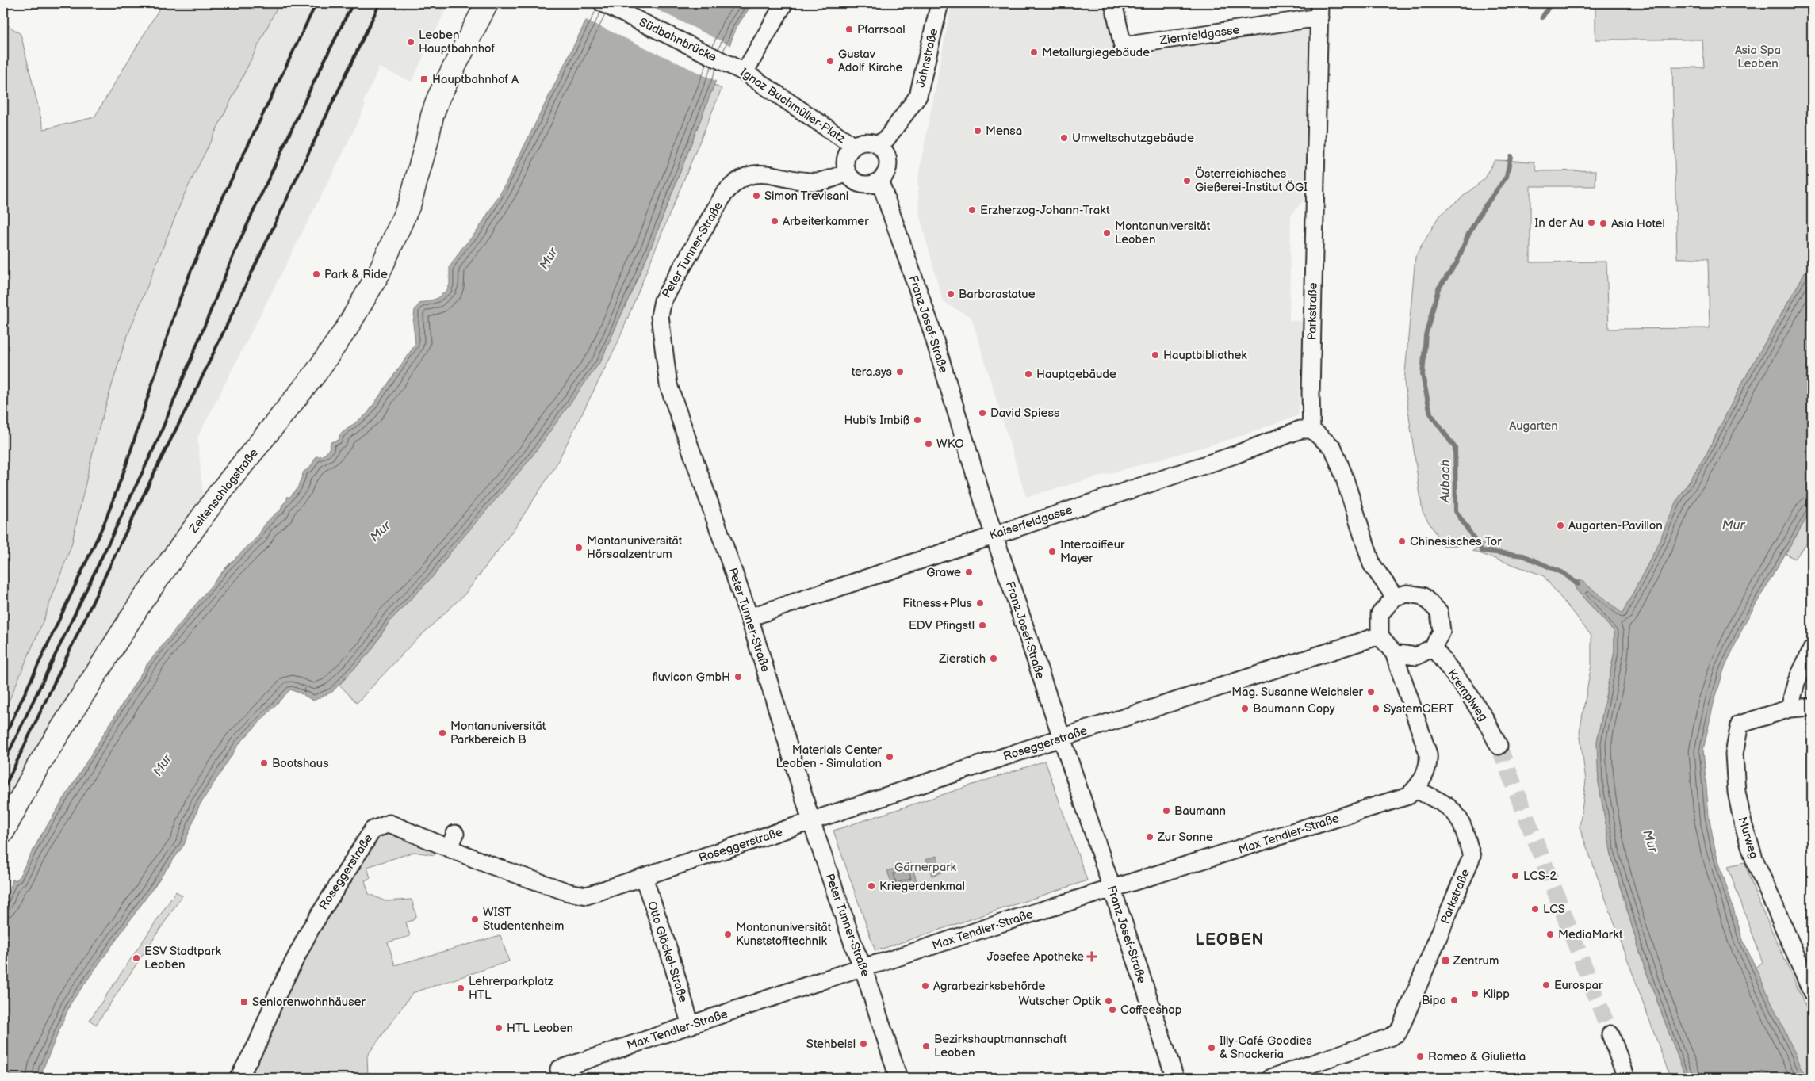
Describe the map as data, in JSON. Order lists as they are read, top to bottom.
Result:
{
  "streets": {
    "main road": ["Zeltenschlagstraße"],
    "street": [
      "Ziernfeldgasse",
      "Südbahnbrücke",
      "Jahnstraße",
      "Ignaz Buchmüller-Platz",
      "Peter Tunner-Straße",
      "Parkstraße",
      "Franz Josef-Straße",
      "Kaiserfeldgasse",
      "Kremplweg",
      "Roseggerstraße",
      "Max Tendler-Straße",
      "Murweg",
      "Otto Glöckel-Straße"
    ]
  },
  "crossings": [
    ["Ziernfeldgasse", "Parkstraße"],
    ["Südbahnbrücke", "Ignaz Buchmüller-Platz"],
    ["Jahnstraße", "Ignaz Buchmüller-Platz"],
    ["Jahnstraße", "Peter Tunner-Straße"],
    ["Jahnstraße", "Franz Josef-Straße"],
    ["Ignaz Buchmüller-Platz", "Peter Tunner-Straße"],
    ["Ignaz Buchmüller-Platz", "Franz Josef-Straße"],
    ["Peter Tunner-Straße", "Franz Josef-Straße"],
    ["Peter Tunner-Straße", "Kaiserfeldgasse"],
    ["Peter Tunner-Straße", "Roseggerstraße"],
    ["Peter Tunner-Straße", "Max Tendler-Straße"],
    ["Parkstraße", "Kaiserfeldgasse"],
    ["Parkstraße", "Max Tendler-Straße"],
    ["Franz Josef-Straße", "Kaiserfeldgasse"],
    ["Franz Josef-Straße", "Roseggerstraße"],
    ["Franz Josef-Straße", "Max Tendler-Straße"],
    ["Kremplweg", "Roseggerstraße"],
    ["Roseggerstraße", "Otto Glöckel-Straße"],
    ["Max Tendler-Straße", "Otto Glöckel-Straße"]
  ],
  "districts": ["LEOBEN"],
  "water": ["Mur", "Aubach"],
  "parks": ["Asia Spa Leoben", "Augarten", "Gärnerpark"],
  "places": {
    "other": [
      "Pfarrsaal",
      "Leoben Hauptbahnhof",
      "Metallurgiegebäude",
      "Gustav Adolf Kirche",
      "Mensa",
      "Umweltschutzgebäude",
      "Österreichisches Gießerei-Institut ÖGI",
      "Simon Trevisani",
      "Erzherzog-Johann-Trakt",
      "Arbeiterkammer",
      "In der Au",
      "Asia Hotel",
      "Montanuniversität Leoben",
      "Park & Ride",
      "Barbarastatue",
      "Hauptbibliothek",
      "tera.sys",
      "Hauptgebäude",
      "David Spiess",
      "Hubi's Imbiß",
      "WKO",
      "Augarten-Pavillon",
      "Chinesisches Tor",
      "Montanuniversität Hörsaalzentrum",
      "Intercoiffeur Mayer",
      "Grawe",
      "Fitness+Plus",
      "EDV Pfingstl",
      "Zierstich",
      "fluvicon GmbH",
      "Mag. Susanne Weichsler",
      "Baumann Copy",
      "SystemCERT",
      "Montanuniversität Parkbereich B",
      "Materials Center Leoben - Simulation",
      "Bootshaus",
      "Baumann",
      "Zur Sonne",
      "LCS-2",
      "Kriegerdenkmal",
      "LCS",
      "WIST Studentenheim",
      "Montanuniversität Kunststofftechnik",
      "MediaMarkt",
      "ESV Stadtpark Leoben",
      "Eurospar",
      "Agrarbezirksbehörde",
      "Lehrerparkplatz HTL",
      "Klipp",
      "Bipa",
      "Wutscher Optik",
      "Coffeeshop",
      "HTL Leoben",
      "Stehbeisl",
      "Bezirkshauptmannschaft Leoben",
      "Illy-Café Goodies & Snackeria",
      "Romeo & Giulietta"
    ],
    "transit": ["Hauptbahnhof A", "Zentrum", "Seniorenwohnhäuser"],
    "health": ["Josefee Apotheke"]
  }
}
